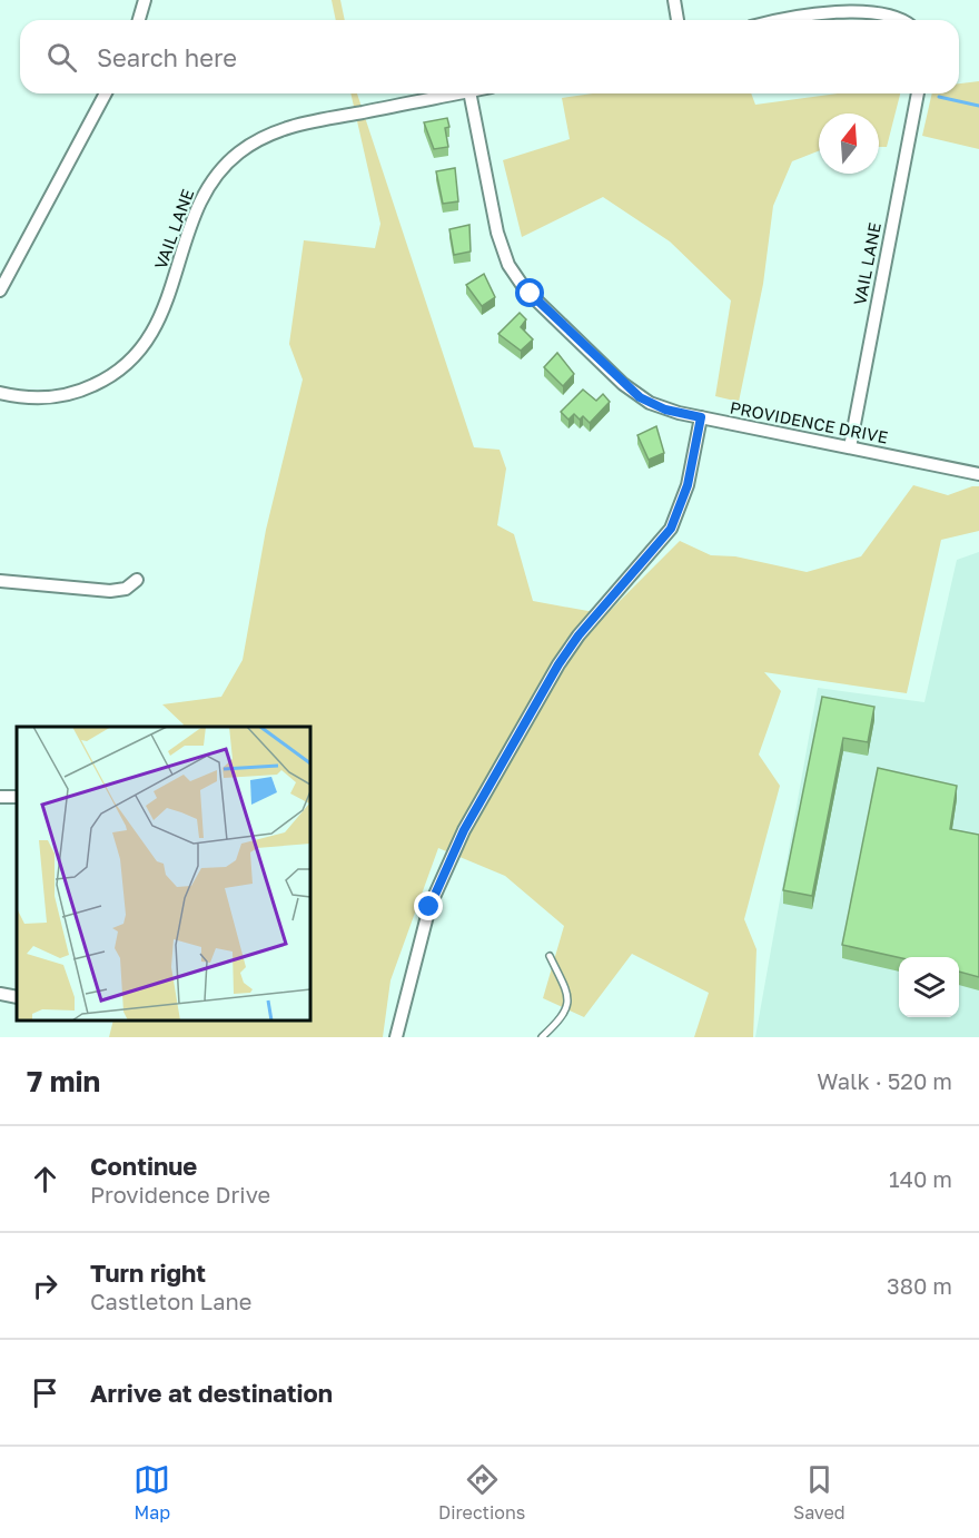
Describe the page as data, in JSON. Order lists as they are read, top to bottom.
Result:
{
  "streets": {
    "street": ["VAIL LANE", "PROVIDENCE DRIVE"]
  },
  "crossings": [
    ["VAIL LANE", "PROVIDENCE DRIVE"]
  ],
  "north": "top",
  "page": {
    "search": "Search here",
    "heading": ["7 min", "Walk · 520 m"],
    "list": [
      ["Continue", "Providence Drive", "140 m"],
      ["Turn right", "Castleton Lane", "380 m"],
      "Arrive at destination"
    ],
    "nav": ["Map", "Directions", "Saved"]
  }
}
